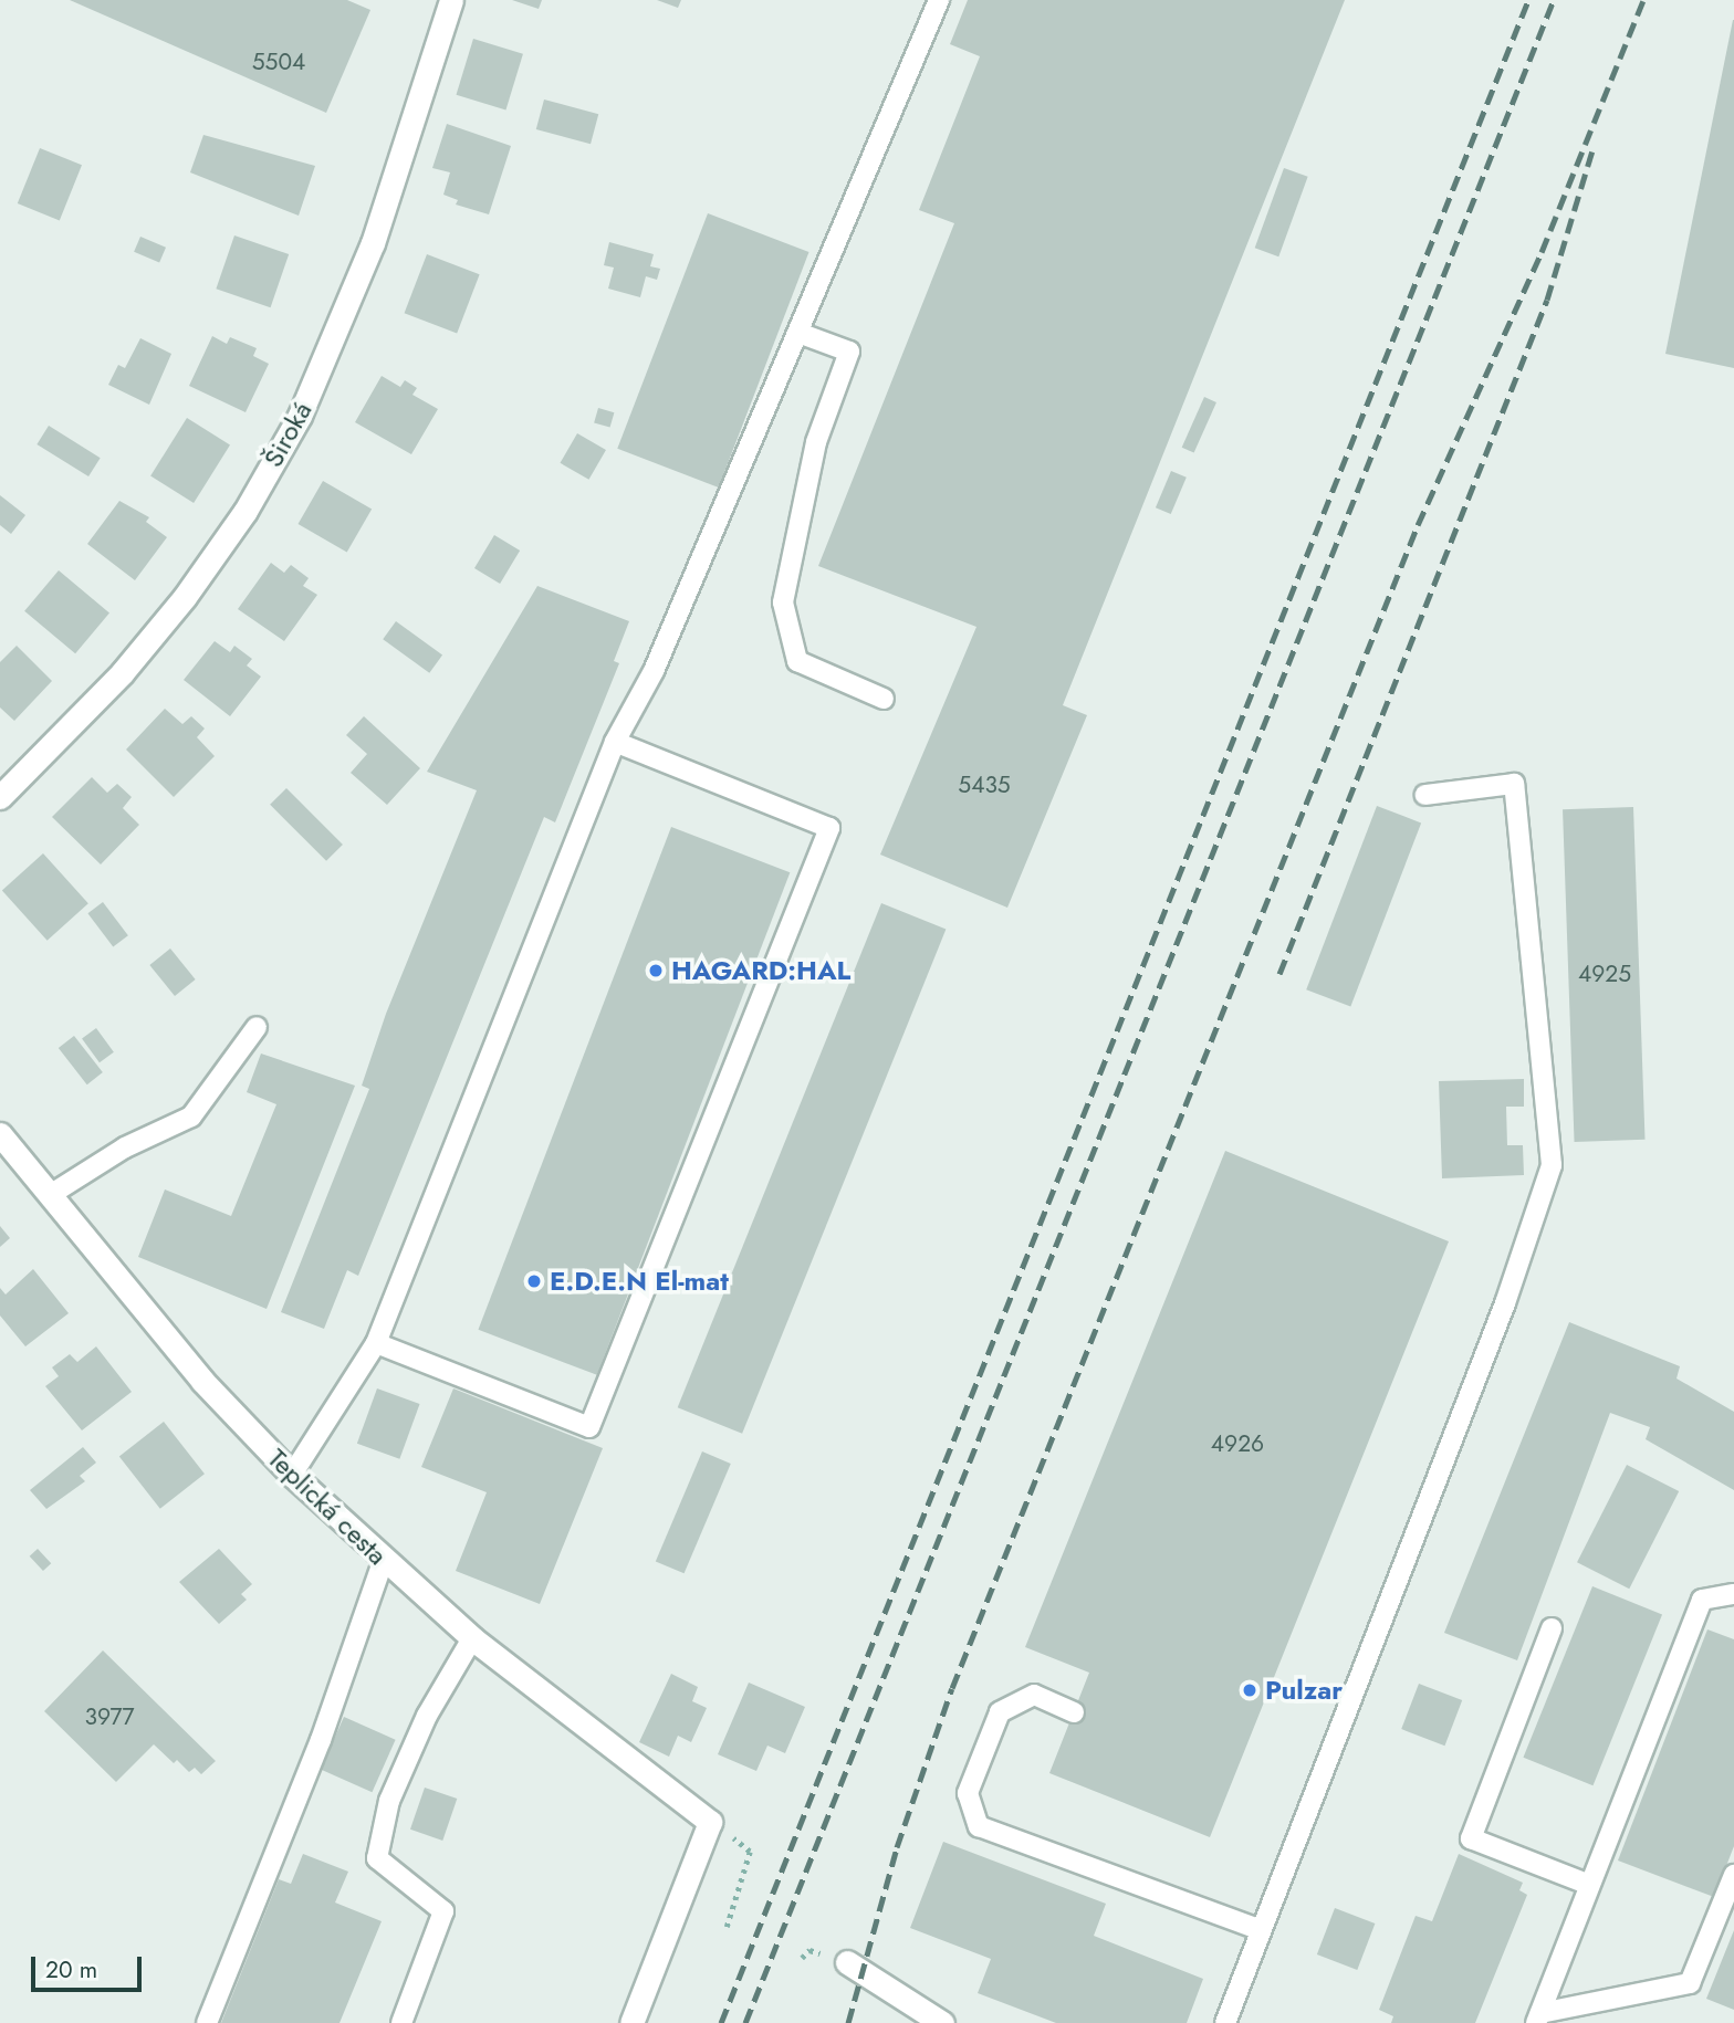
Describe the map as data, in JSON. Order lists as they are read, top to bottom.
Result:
{
  "streets": {
    "street": ["Široká", "Teplická cesta"]
  },
  "places": ["HAGARD:HAL", "E.D.E.N El-mat", "Pulzar"],
  "house_numbers": [
    "5504",
    "5435",
    "4925",
    "4926",
    "3977"
  ],
  "scale_bar": "20 m"
}
